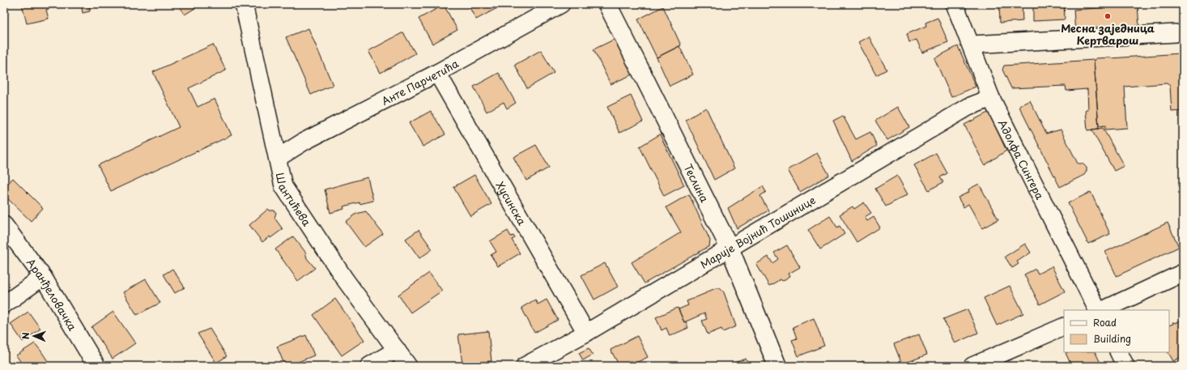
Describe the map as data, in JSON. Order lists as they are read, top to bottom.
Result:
{
  "streets": {
    "street": [
      "Анте Парчетића",
      "Адолфа Сингера",
      "Теслина",
      "Шантићева",
      "Хусинска",
      "Марије Војнић Тошинице",
      "Аранђеловачка"
    ]
  },
  "crossings": [
    ["Анте Парчетића", "Шантићева"],
    ["Анте Парчетића", "Хусинска"],
    ["Адолфа Сингера", "Марије Војнић Тошинице"],
    ["Теслина", "Марије Војнић Тошинице"],
    ["Хусинска", "Марије Војнић Тошинице"]
  ],
  "places": ["Месна заједница Кертварош"],
  "legend": ["Road", "Building"],
  "north": "left"
}
